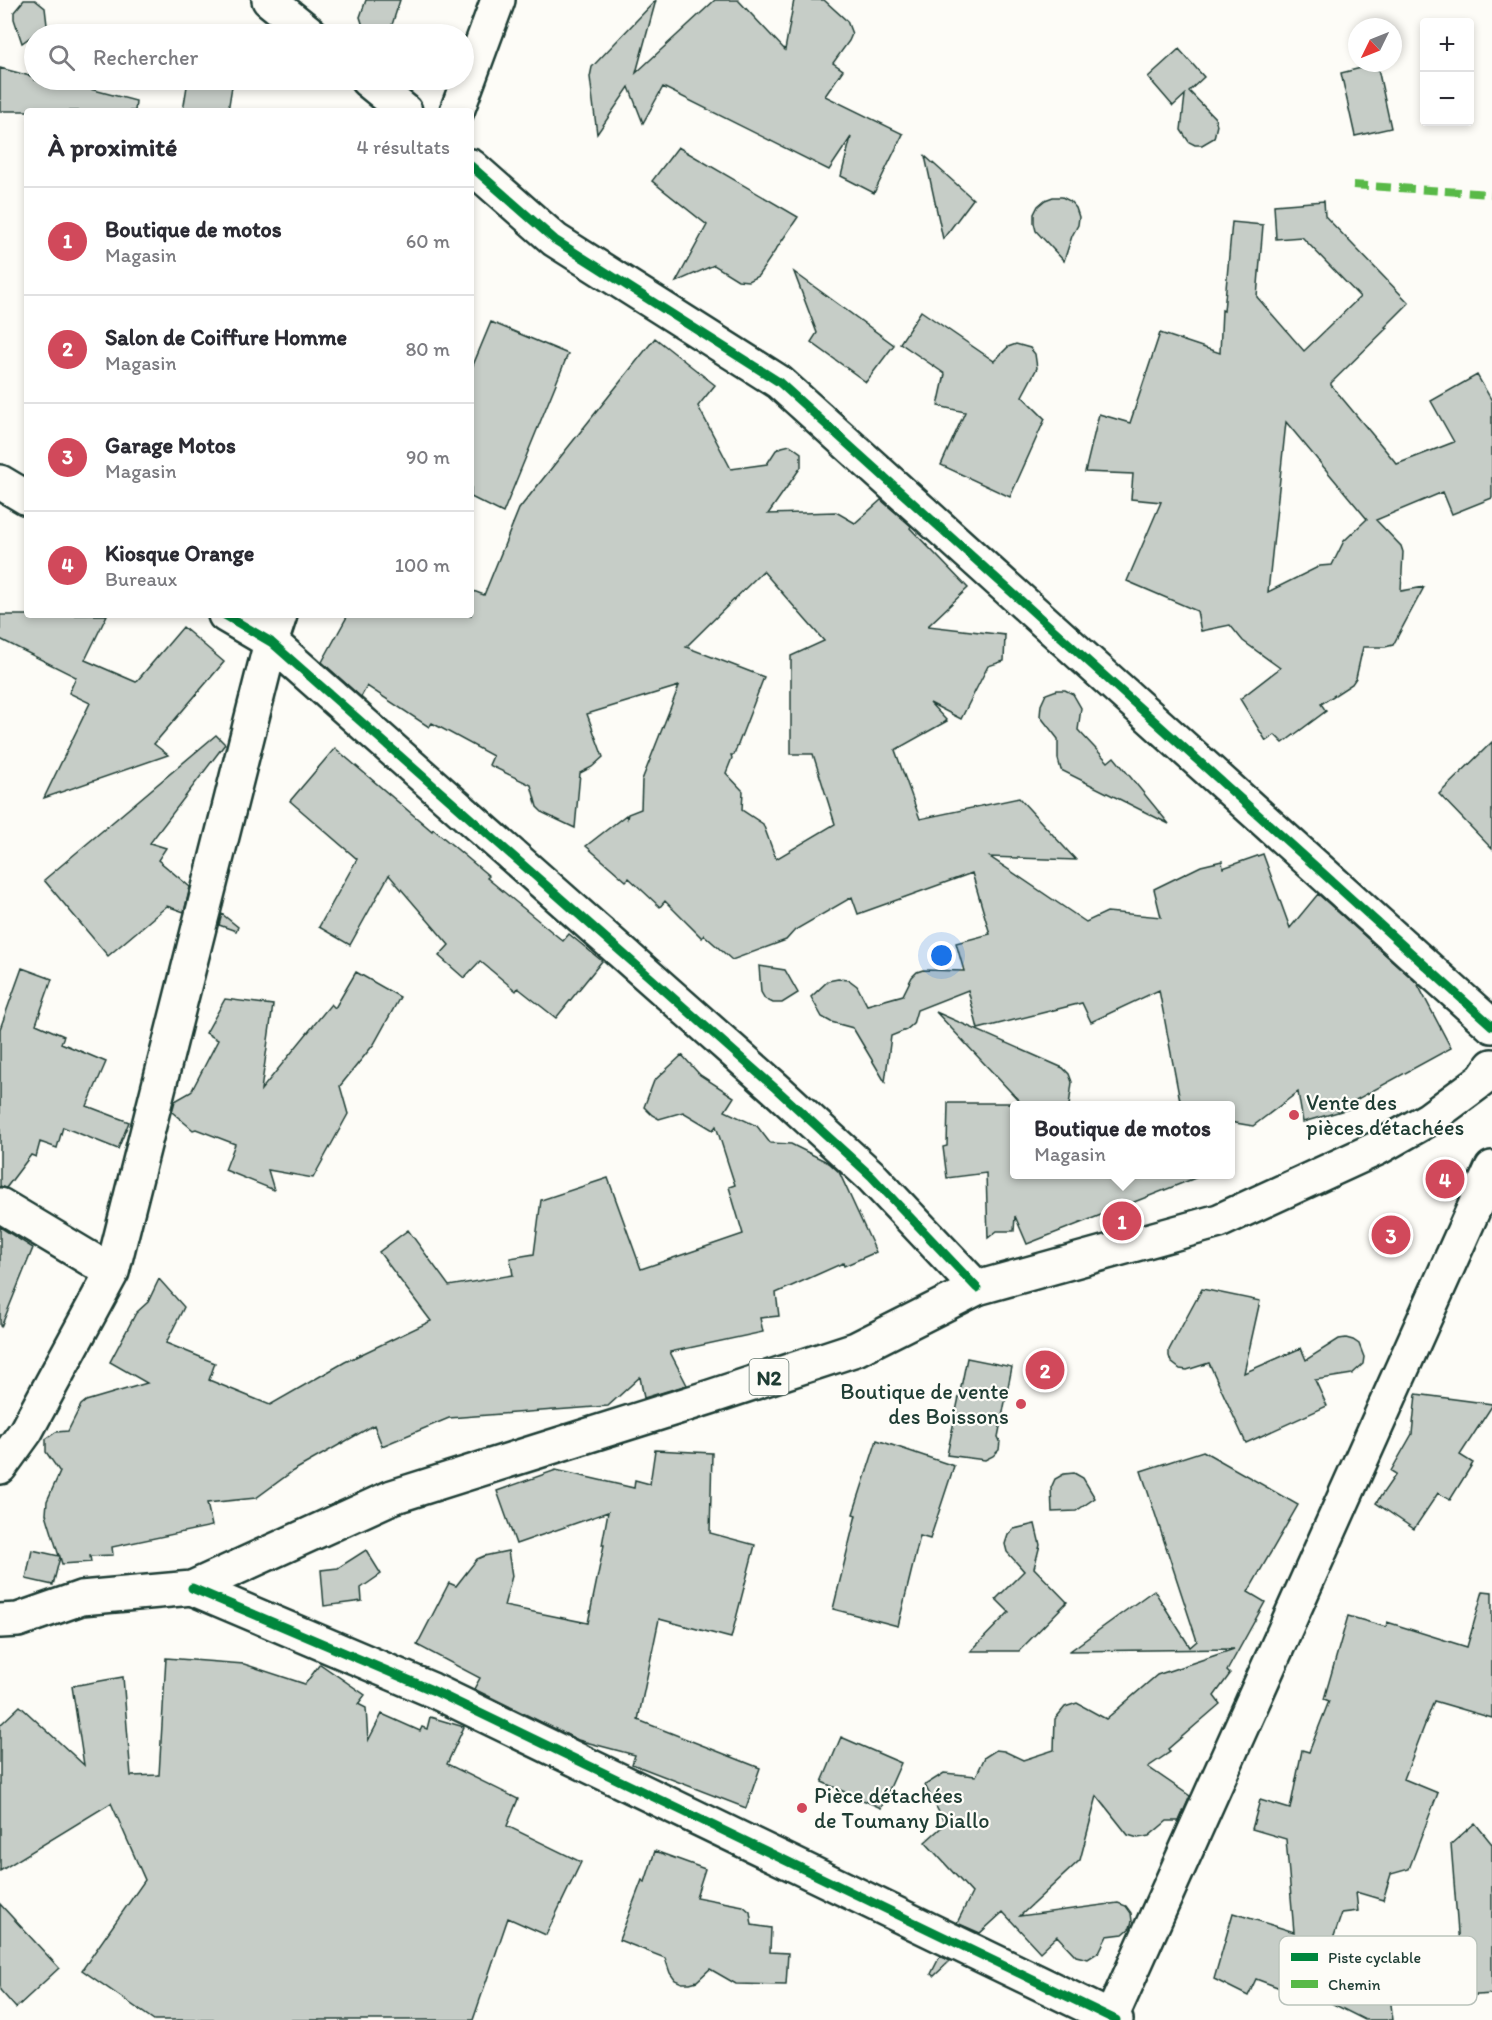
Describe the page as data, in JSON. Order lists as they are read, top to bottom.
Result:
{
  "streets": {
    "main road": ["N2"]
  },
  "places": ["Vente des pièces détachées", "Boutique de vente des Boissons", "Pièce détachées de Toumany Diallo"],
  "legend": ["Piste cyclable", "Chemin"],
  "north": "bottom left",
  "page": {
    "map_buttons": ["+", "−"],
    "search": "Rechercher",
    "heading": ["À proximité", "4 résultats"],
    "list": [
      {
        "mark": "1",
        "name": "Boutique de motos",
        "note": "Magasin",
        "value": "60 m"
      },
      {
        "mark": "2",
        "name": "Salon de Coiffure Homme",
        "note": "Magasin",
        "value": "80 m"
      },
      {
        "mark": "3",
        "name": "Garage Motos",
        "note": "Magasin",
        "value": "90 m"
      },
      {
        "mark": "4",
        "name": "Kiosque Orange",
        "note": "Bureaux",
        "value": "100 m"
      }
    ],
    "popup": ["Boutique de motos", "Magasin"],
    "pins": [
      "4",
      "1",
      "3",
      "2"
    ]
  }
}
